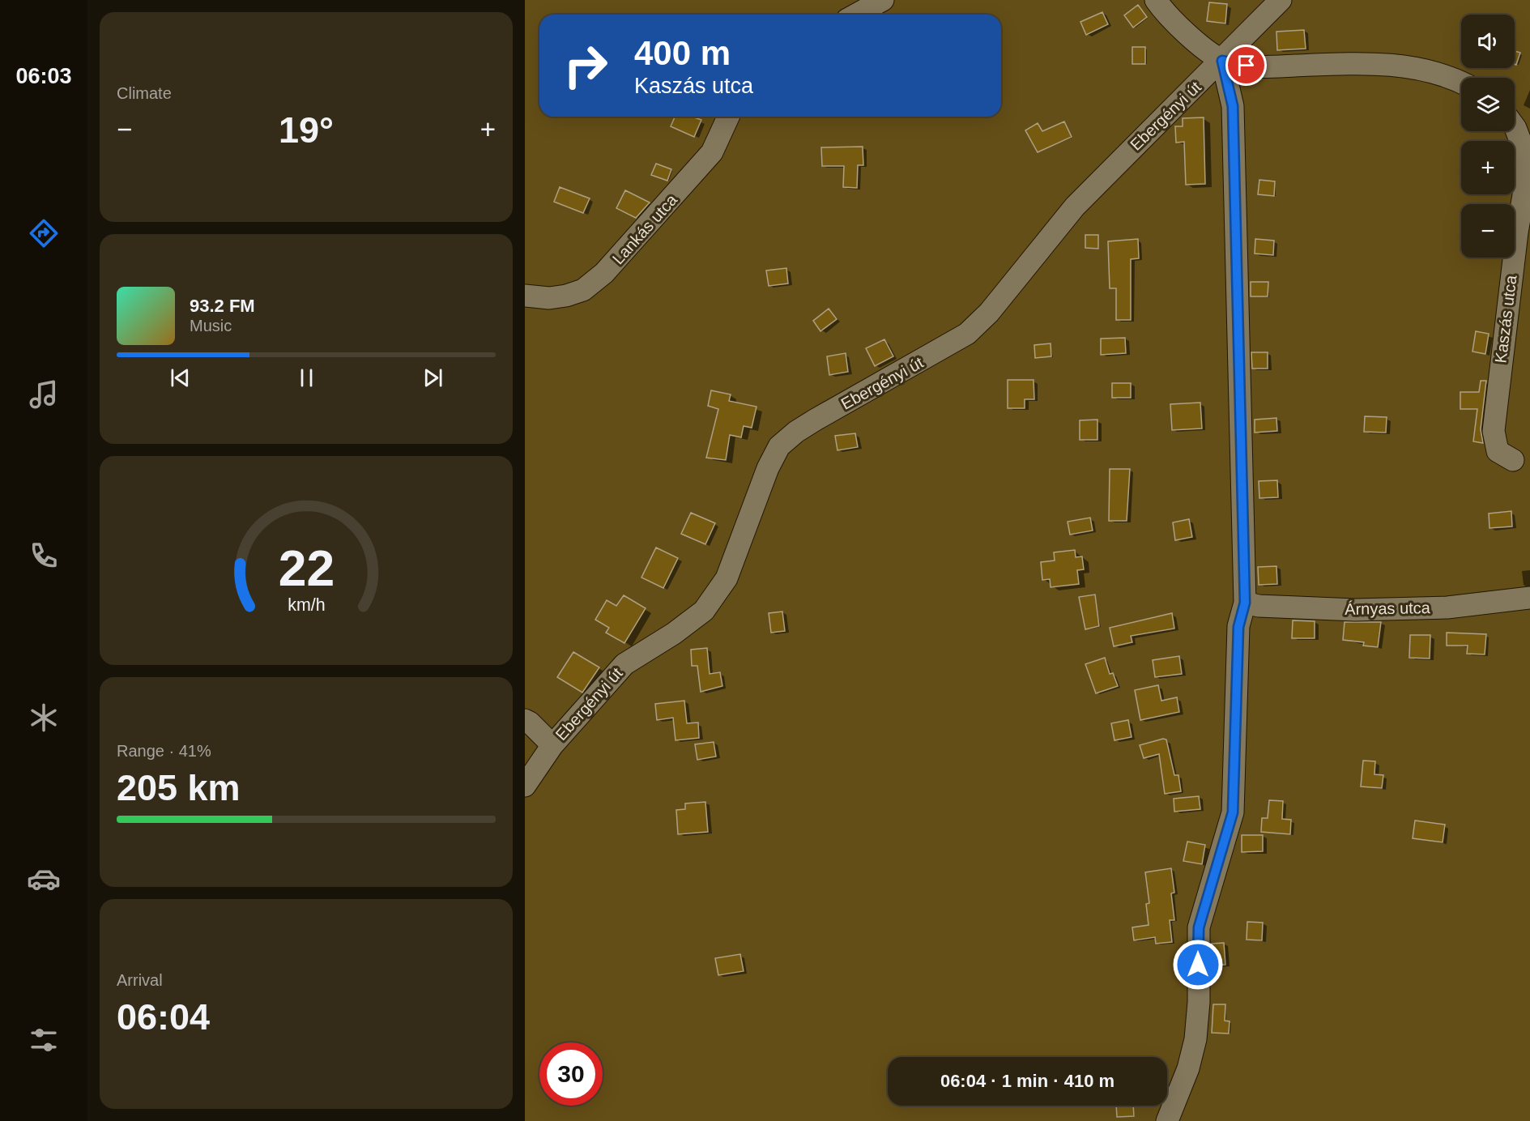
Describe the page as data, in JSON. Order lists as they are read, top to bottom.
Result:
{
  "streets": {
    "street": [
      "Ebergényi út",
      "Lankás utca",
      "Kaszás utca",
      "Árnyas utca"
    ]
  },
  "page": {
    "tabs": "06:03",
    "tile": [
      "Climate",
      ["Range · 41%", "205 km"],
      ["Arrival", "06:04"]
    ],
    "map_buttons": ["+", "−"],
    "turn": ["400 m", "Kaszás utca"],
    "heat": ["−", "19°", "+"],
    "song": ["93.2 FM", "Music"],
    "limit": "30",
    "trip": "06:04 · 1 min · 410 m",
    "gauge": ["22", "km/h"]
  }
}
